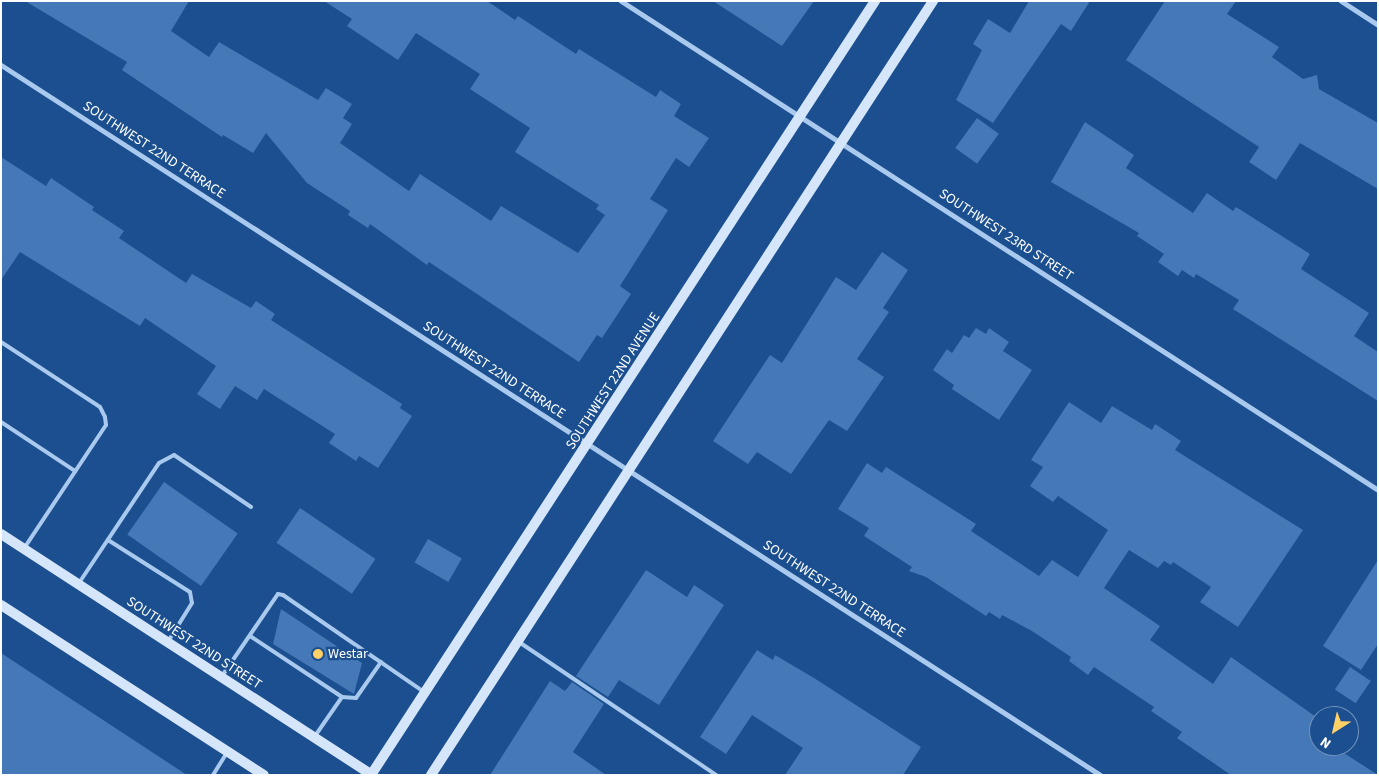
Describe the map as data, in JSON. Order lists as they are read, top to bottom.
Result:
{
  "streets": {
    "main road": ["SOUTHWEST 22ND AVENUE", "SOUTHWEST 22ND STREET"],
    "street": ["SOUTHWEST 22ND TERRACE", "SOUTHWEST 23RD STREET"]
  },
  "crossings": [
    ["SOUTHWEST 22ND TERRACE", "SOUTHWEST 22ND AVENUE"],
    ["SOUTHWEST 23RD STREET", "SOUTHWEST 22ND AVENUE"],
    ["SOUTHWEST 22ND AVENUE", "SOUTHWEST 22ND STREET"]
  ],
  "places": ["Westar"],
  "north": "bottom left"
}
